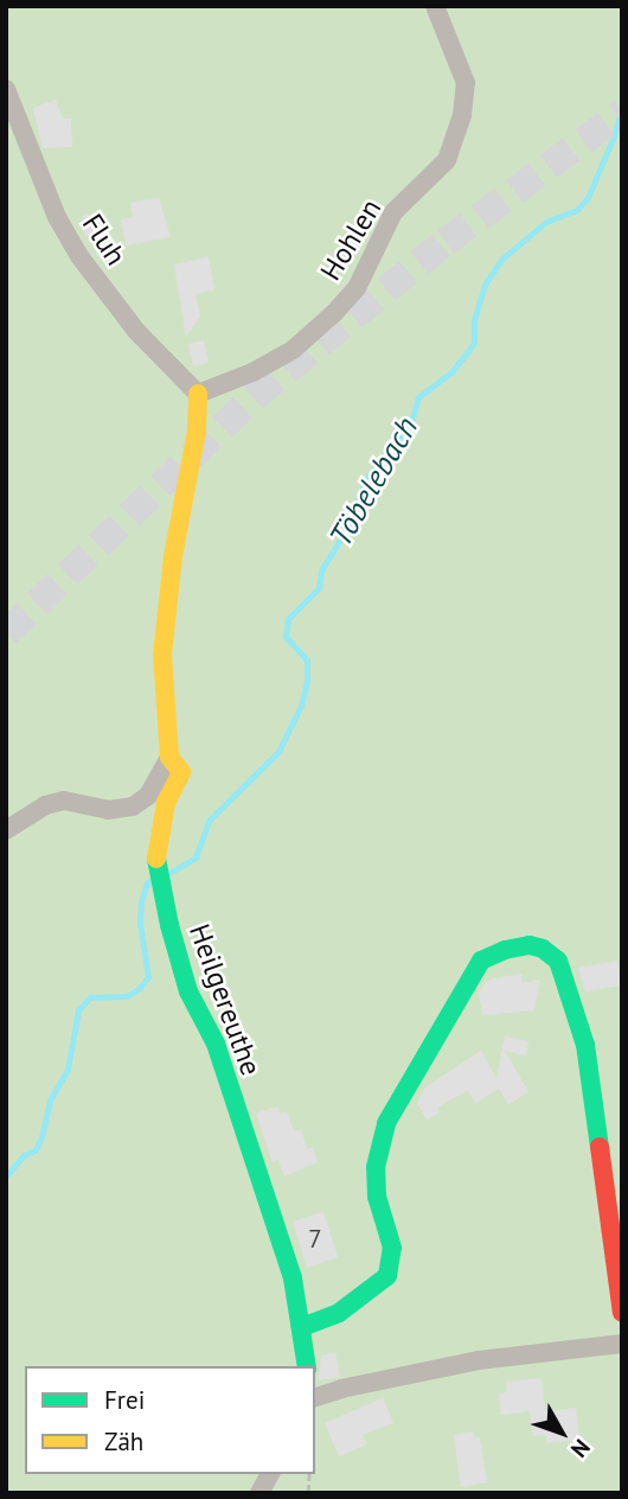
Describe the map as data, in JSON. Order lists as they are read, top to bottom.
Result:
{
  "streets": {
    "street": ["Fluh", "Hohlen", "Heilgereuthe"]
  },
  "crossings": [
    ["Fluh", "Hohlen"],
    ["Fluh", "Heilgereuthe"],
    ["Hohlen", "Heilgereuthe"]
  ],
  "water": ["Töbelebach"],
  "house_numbers": ["7"],
  "legend": ["Frei", "Zäh"],
  "north": "bottom right"
}
